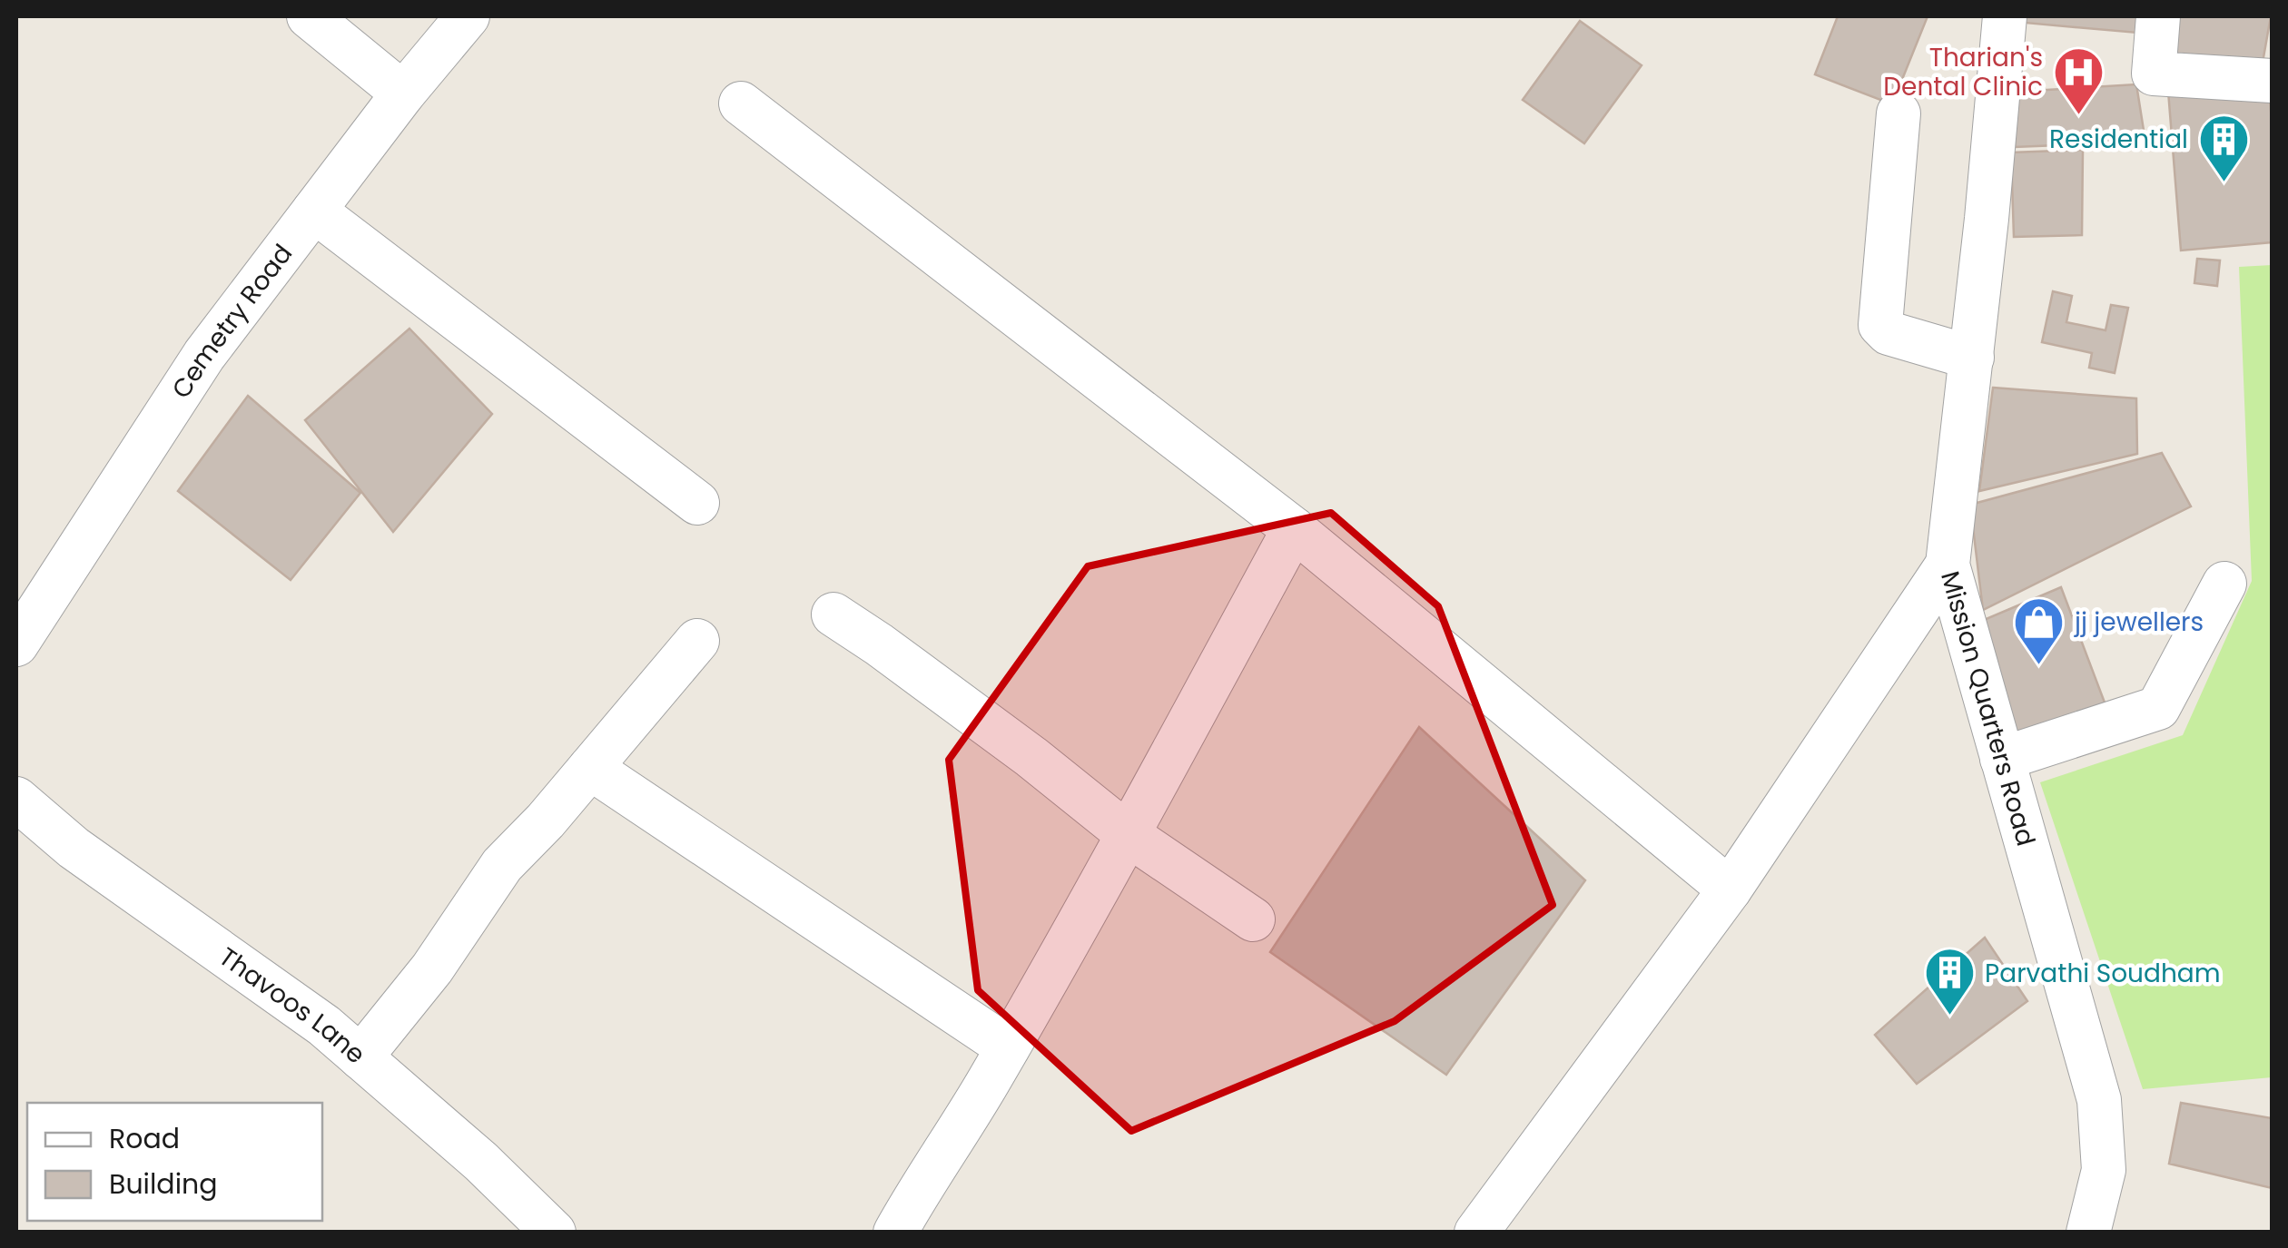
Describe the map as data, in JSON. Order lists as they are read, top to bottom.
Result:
{
  "streets": {
    "street": ["Cemetry Road", "Mission Quarters Road", "Thavoos Lane"]
  },
  "places": {
    "hospital": ["Tharian's Dental Clinic"],
    "building": ["Residential", "Parvathi Soudham"],
    "shop": ["jj jewellers"]
  },
  "legend": ["Road", "Building"]
}
